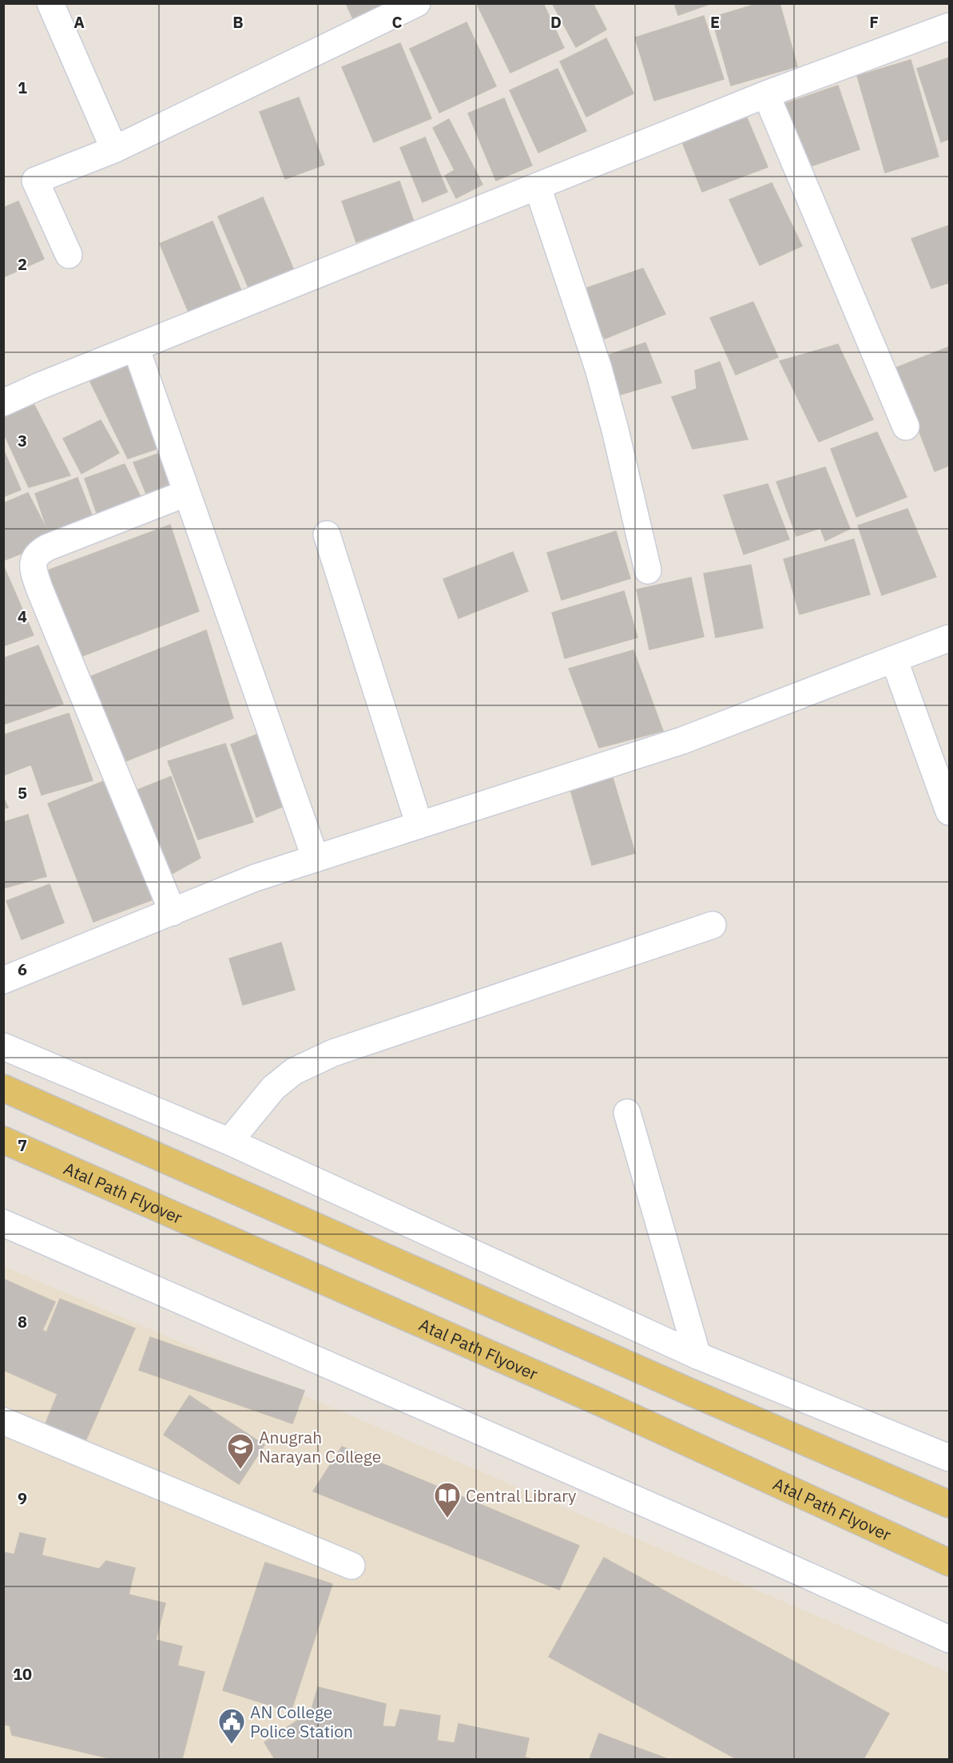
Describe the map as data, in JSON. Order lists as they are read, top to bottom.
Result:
{
  "streets": {
    "main road": ["Atal Path Flyover"]
  },
  "places": {
    "school or university": ["Anugrah Narayan College"],
    "library": ["Central Library"],
    "public building": ["AN College Police Station"]
  },
  "grid": {
    "columns": [
      "A",
      "B",
      "C",
      "D",
      "E",
      "F"
    ],
    "rows": [
      "1",
      "2",
      "3",
      "4",
      "5",
      "6",
      "7",
      "8",
      "9",
      "10"
    ]
  }
}
